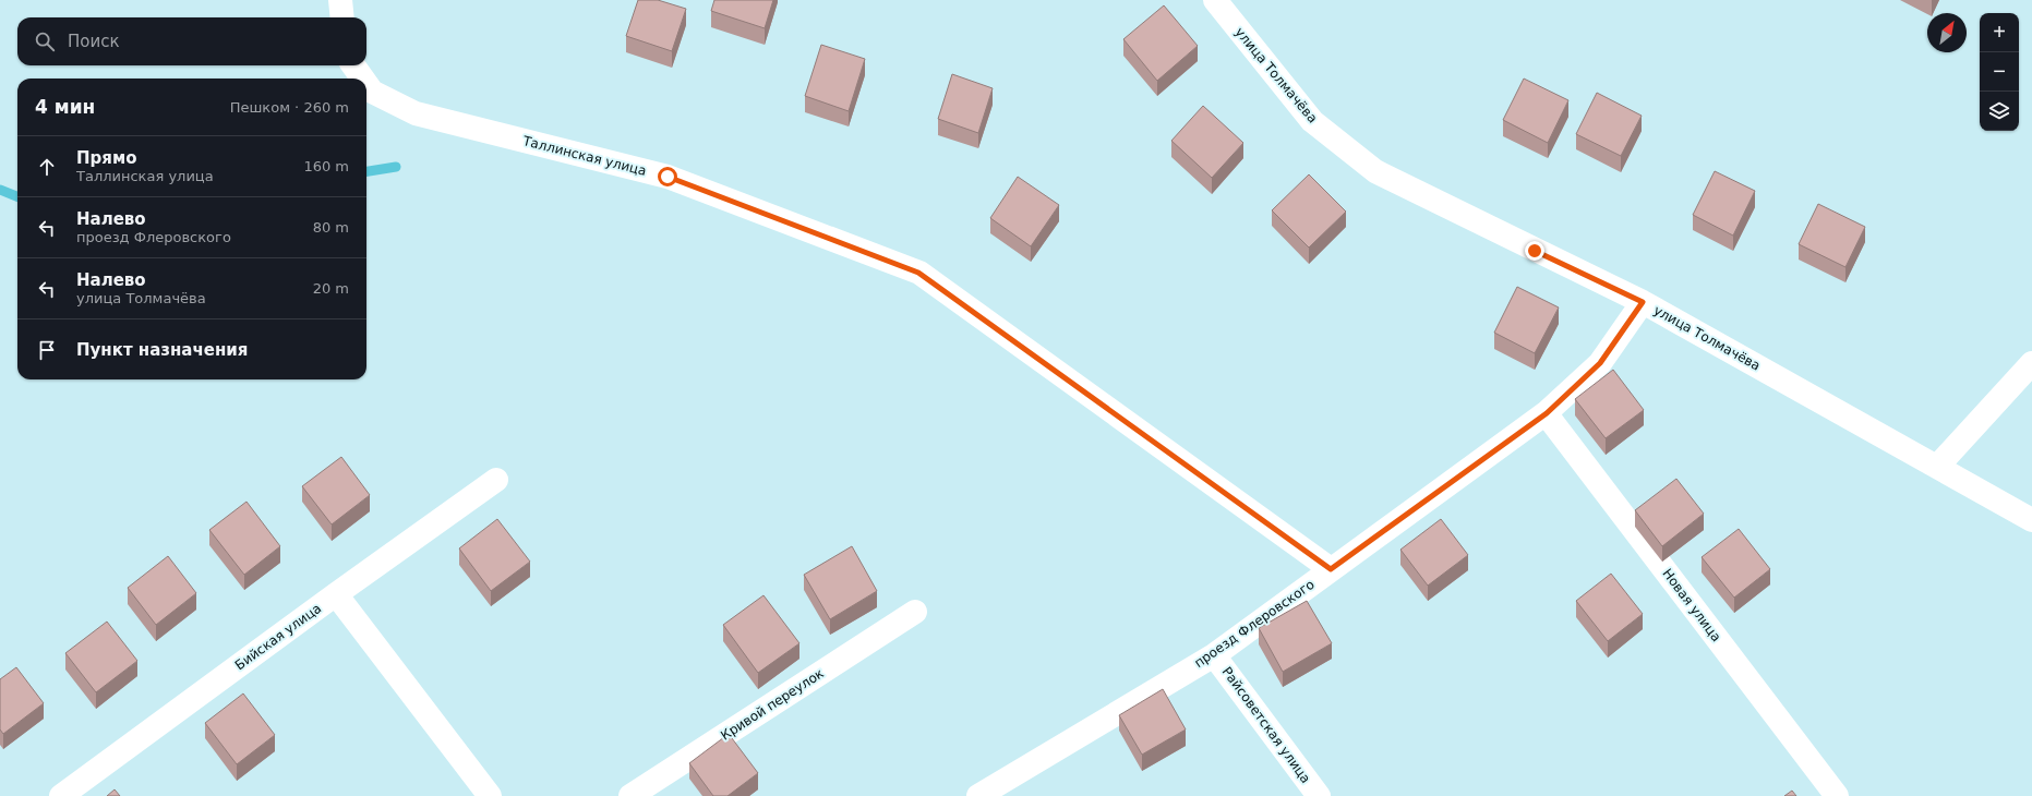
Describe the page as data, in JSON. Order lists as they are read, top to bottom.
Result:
{
  "streets": {
    "street": [
      "улица Толмачёва",
      "Таллинская улица",
      "Новая улица",
      "проезд Флеровского",
      "Бийская улица",
      "Кривой переулок",
      "Райсоветская улица"
    ]
  },
  "crossings": [
    ["улица Толмачёва", "проезд Флеровского"],
    ["Таллинская улица", "проезд Флеровского"],
    ["Новая улица", "проезд Флеровского"],
    ["проезд Флеровского", "Райсоветская улица"]
  ],
  "north": "top right",
  "page": {
    "map_buttons": ["+", "−"],
    "search": "Поиск",
    "heading": ["4 мин", "Пешком · 260 m"],
    "list": [
      ["Прямо", "Таллинская улица", "160 m"],
      ["Налево", "проезд Флеровского", "80 m"],
      ["Налево", "улица Толмачёва", "20 m"],
      "Пункт назначения"
    ]
  }
}
